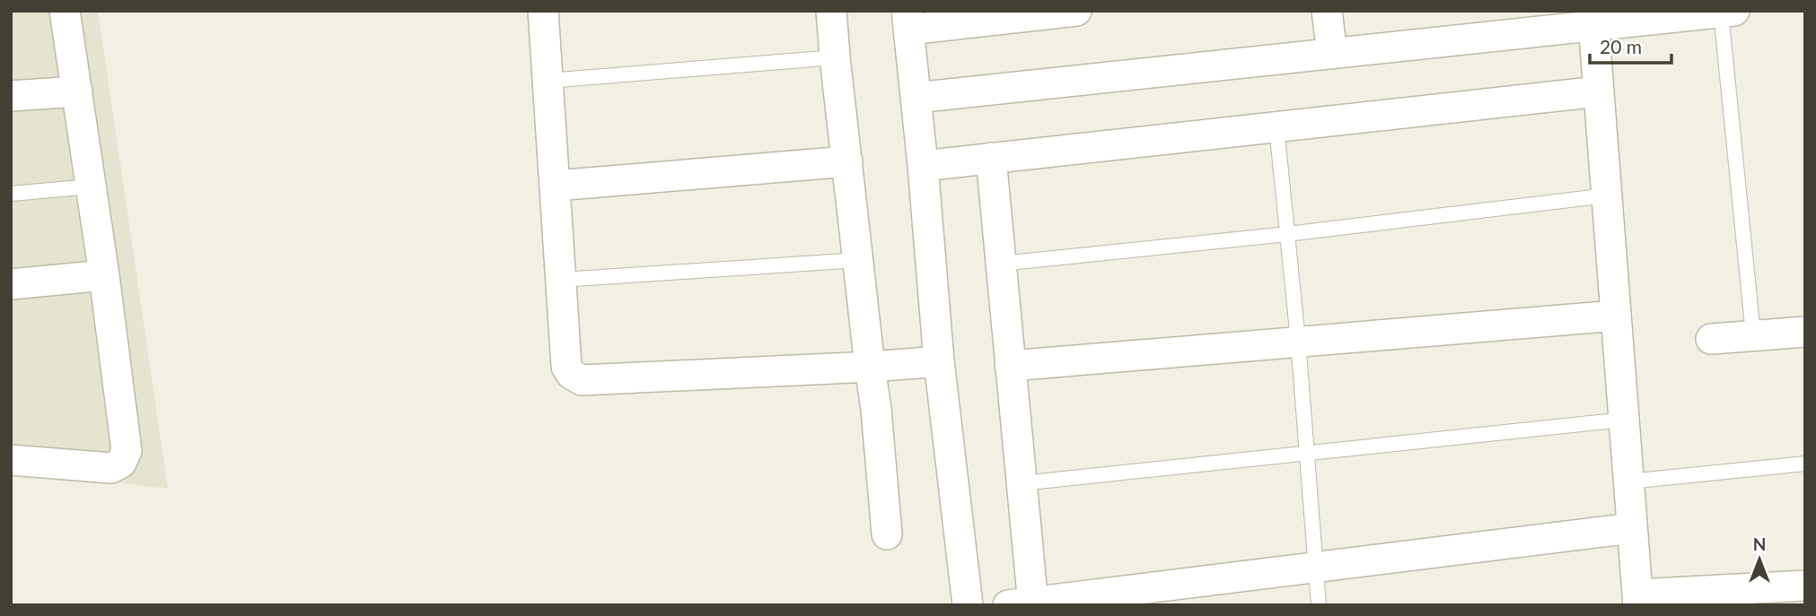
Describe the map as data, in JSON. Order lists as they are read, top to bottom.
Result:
{
  "scale_bar": "20 m",
  "north": "top"
}
